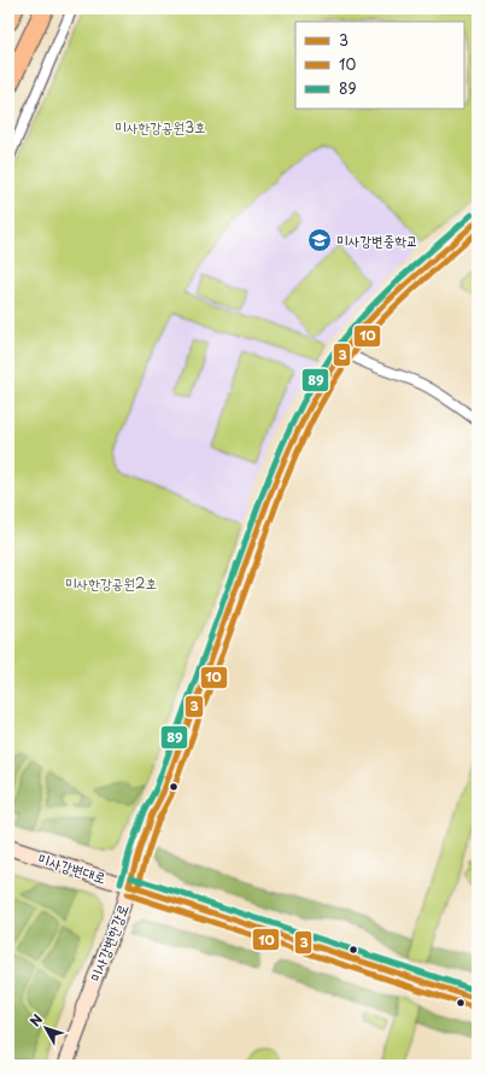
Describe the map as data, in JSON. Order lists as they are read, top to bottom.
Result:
{
  "streets": {
    "street": ["미사강변대로", "미사강변한강로"]
  },
  "crossings": [
    ["미사강변대로", "미사강변한강로"]
  ],
  "parks": ["미사한강공원3호", "미사한강공원2호"],
  "places": {
    "school or university": ["미사강변중학교"]
  },
  "lines": ["transit line 89", "transit line 3", "transit line 10"],
  "legend": ["3", "10", "89"],
  "north": "top left"
}
